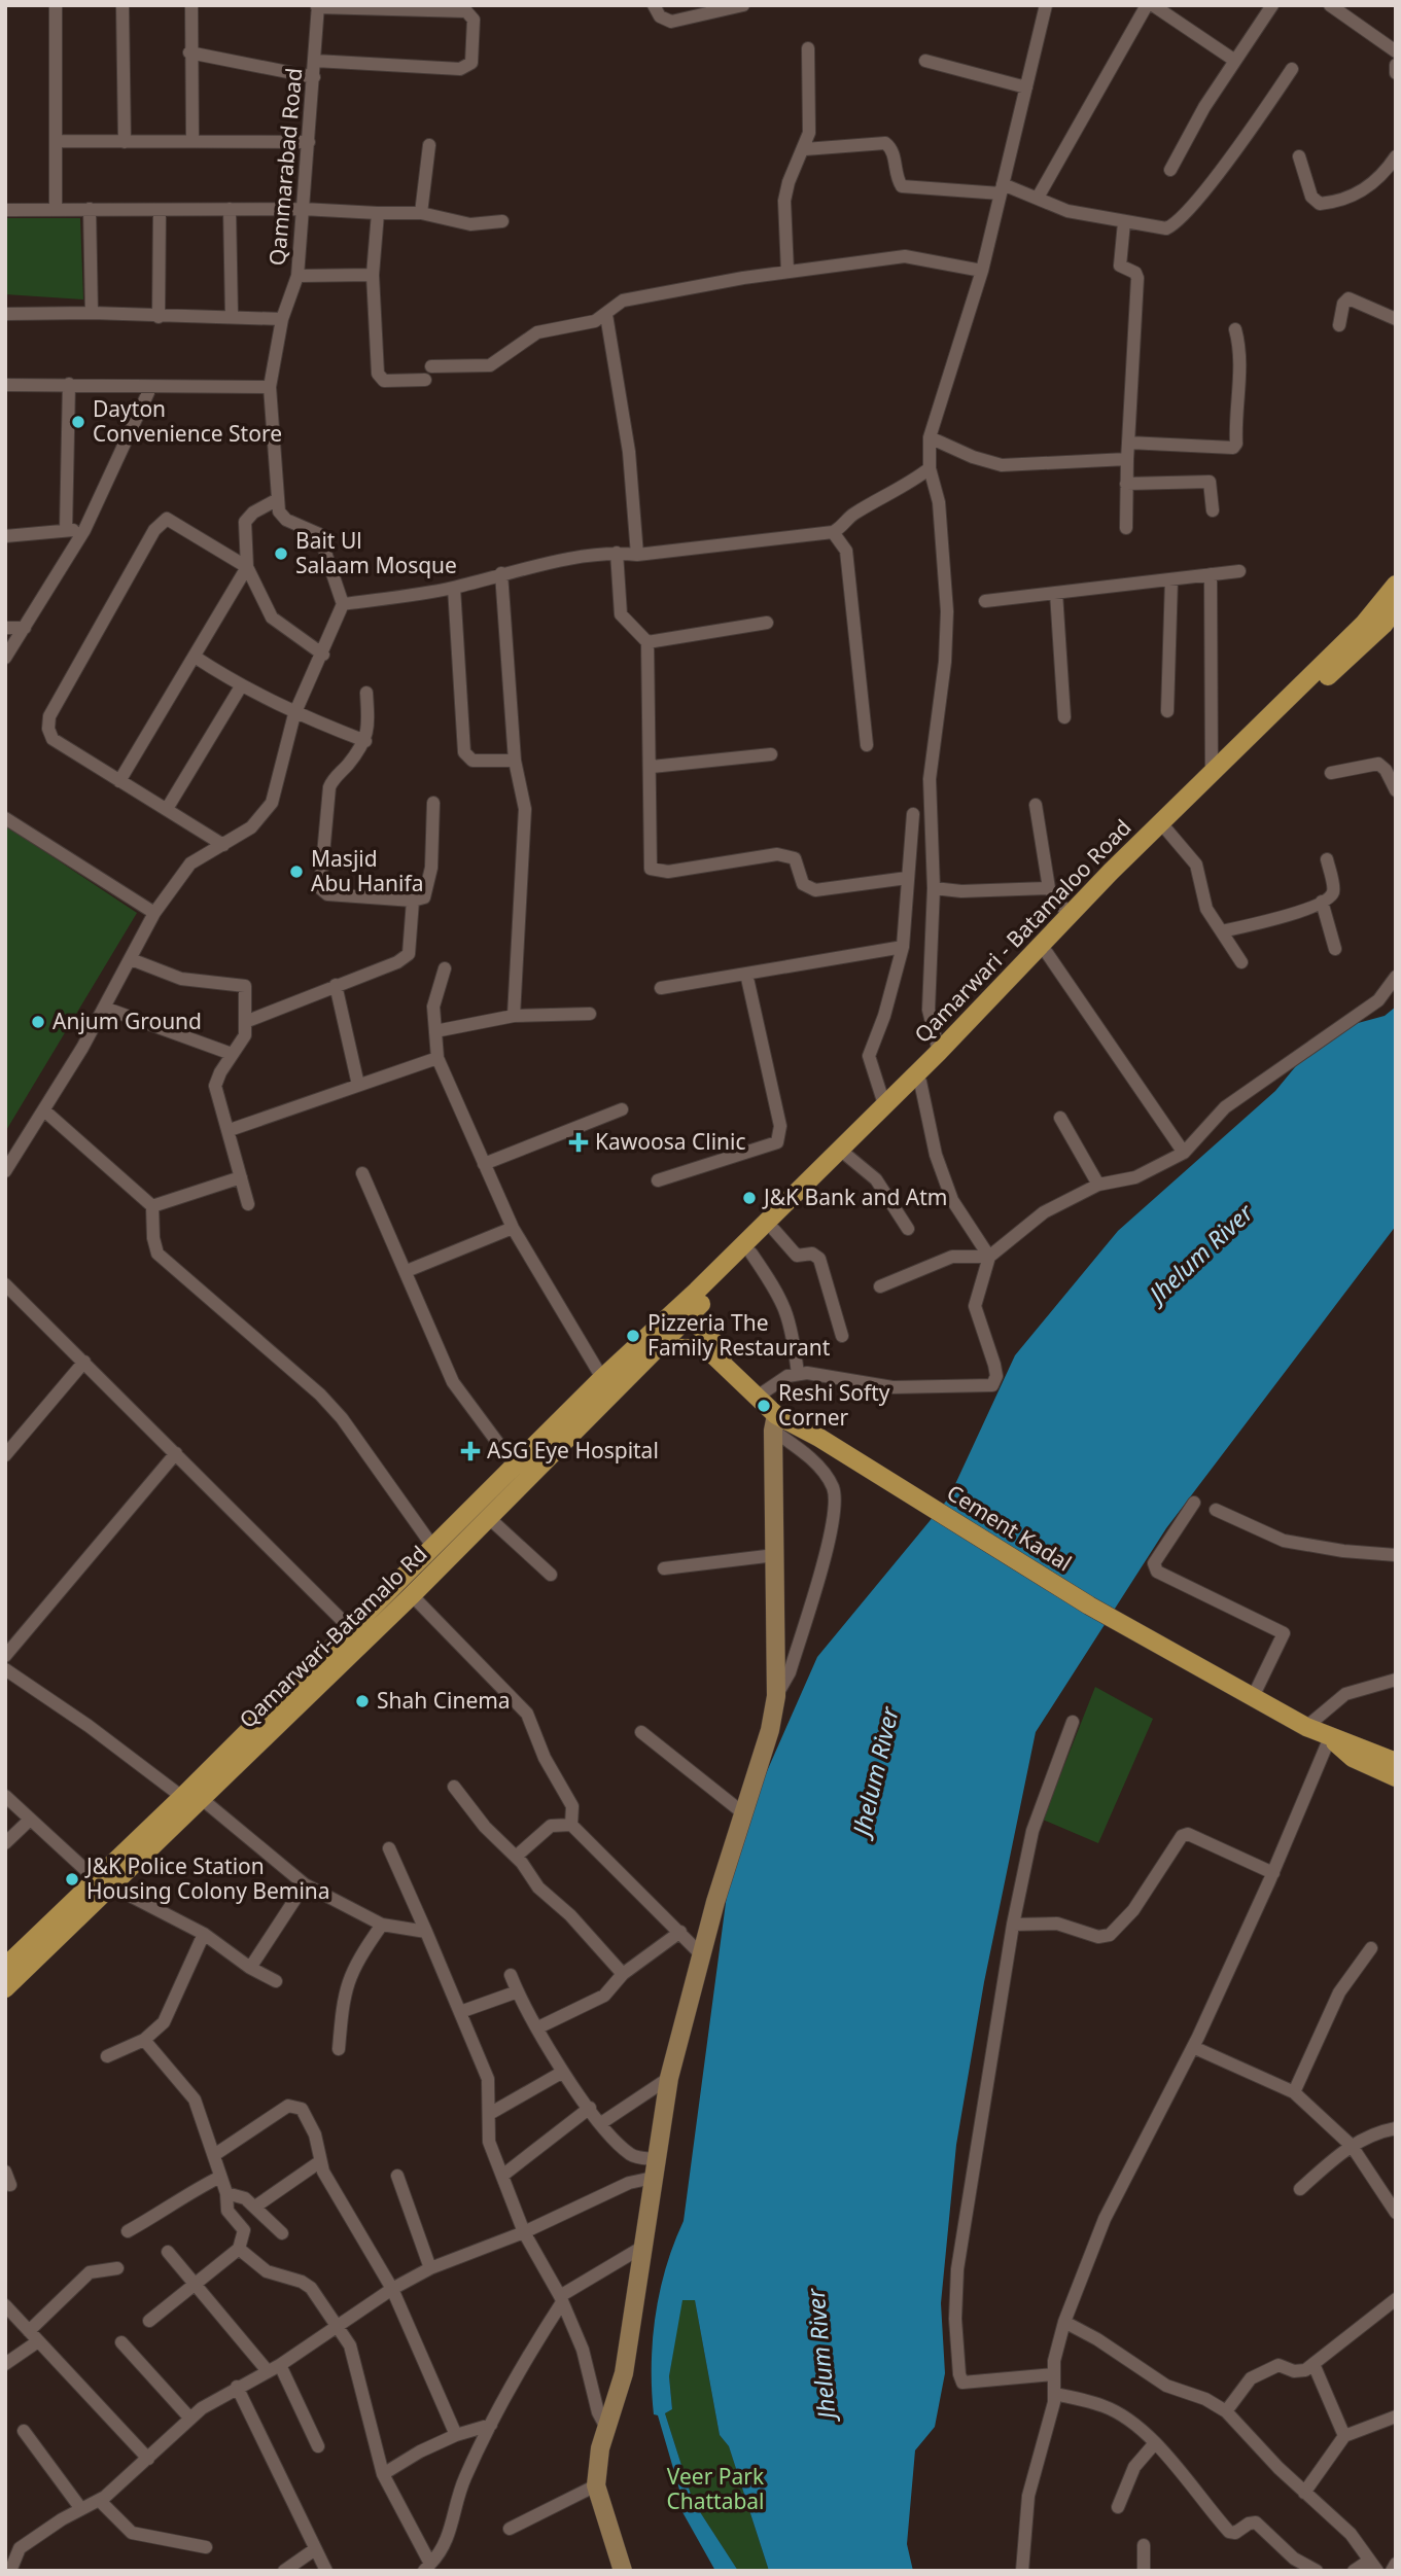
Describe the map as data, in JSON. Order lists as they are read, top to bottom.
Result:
{
  "streets": {
    "main road": ["Qamarwari - Batamaloo Road", "Cement Kadal", "Qamarwari-Batamalo Rd"],
    "street": ["Qammarabad Road"]
  },
  "crossings": [
    ["Qamarwari - Batamaloo Road", "Qamarwari-Batamalo Rd"]
  ],
  "water": ["Jhelum River"],
  "parks": ["Veer Park Chattabal"],
  "places": {
    "other": [
      "Dayton Convenience Store",
      "Bait Ul Salaam Mosque",
      "Masjid Abu Hanifa",
      "Anjum Ground",
      "J&K Bank and Atm",
      "Pizzeria The Family Restaurant",
      "Reshi Softy Corner",
      "Shah Cinema",
      "J&K Police Station Housing Colony Bemina"
    ],
    "health": ["Kawoosa Clinic", "ASG Eye Hospital"]
  }
}
